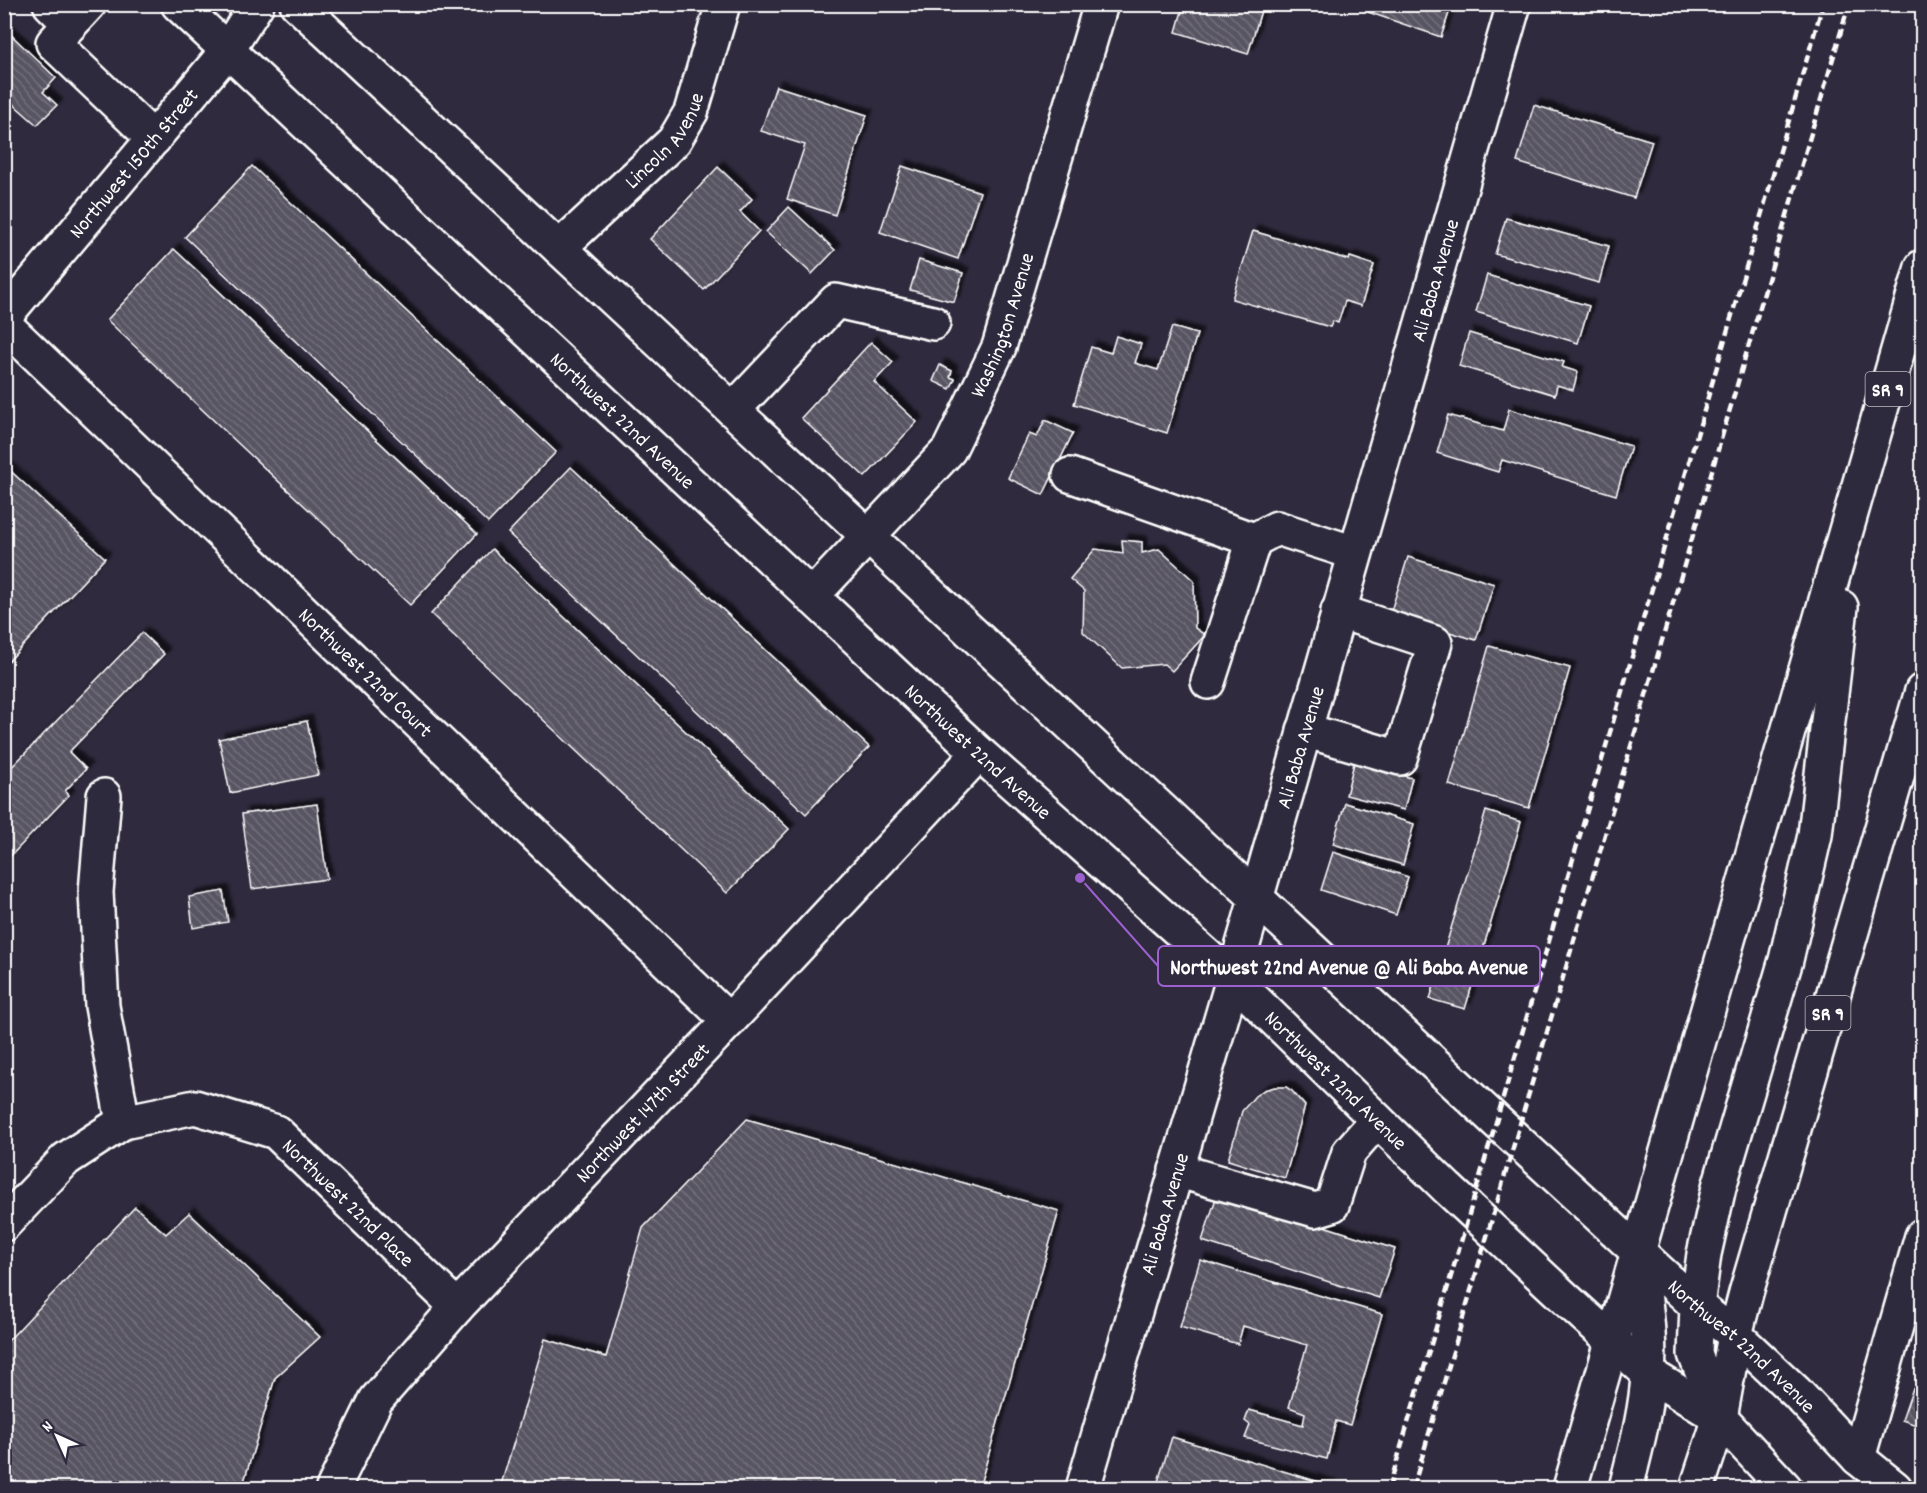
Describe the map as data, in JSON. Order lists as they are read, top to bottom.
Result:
{
  "streets": {
    "main road": [
      "Lincoln Avenue",
      "Northwest 150th Street",
      "Ali Baba Avenue",
      "Washington Avenue",
      "SR 9",
      "Northwest 22nd Avenue",
      "Northwest 22nd Court",
      "Northwest 147th Street",
      "Northwest 22nd Place"
    ]
  },
  "crossings": [
    ["Lincoln Avenue", "Northwest 22nd Avenue"],
    ["Northwest 150th Street", "Northwest 22nd Avenue"],
    ["Ali Baba Avenue", "Northwest 22nd Avenue"],
    ["Washington Avenue", "Northwest 22nd Avenue"],
    ["SR 9", "Northwest 22nd Avenue"],
    ["Northwest 22nd Avenue", "Northwest 147th Street"],
    ["Northwest 22nd Court", "Northwest 147th Street"],
    ["Northwest 147th Street", "Northwest 22nd Place"]
  ],
  "places": ["Northwest 22nd Avenue @ Ali Baba Avenue"],
  "north": "top left"
}
